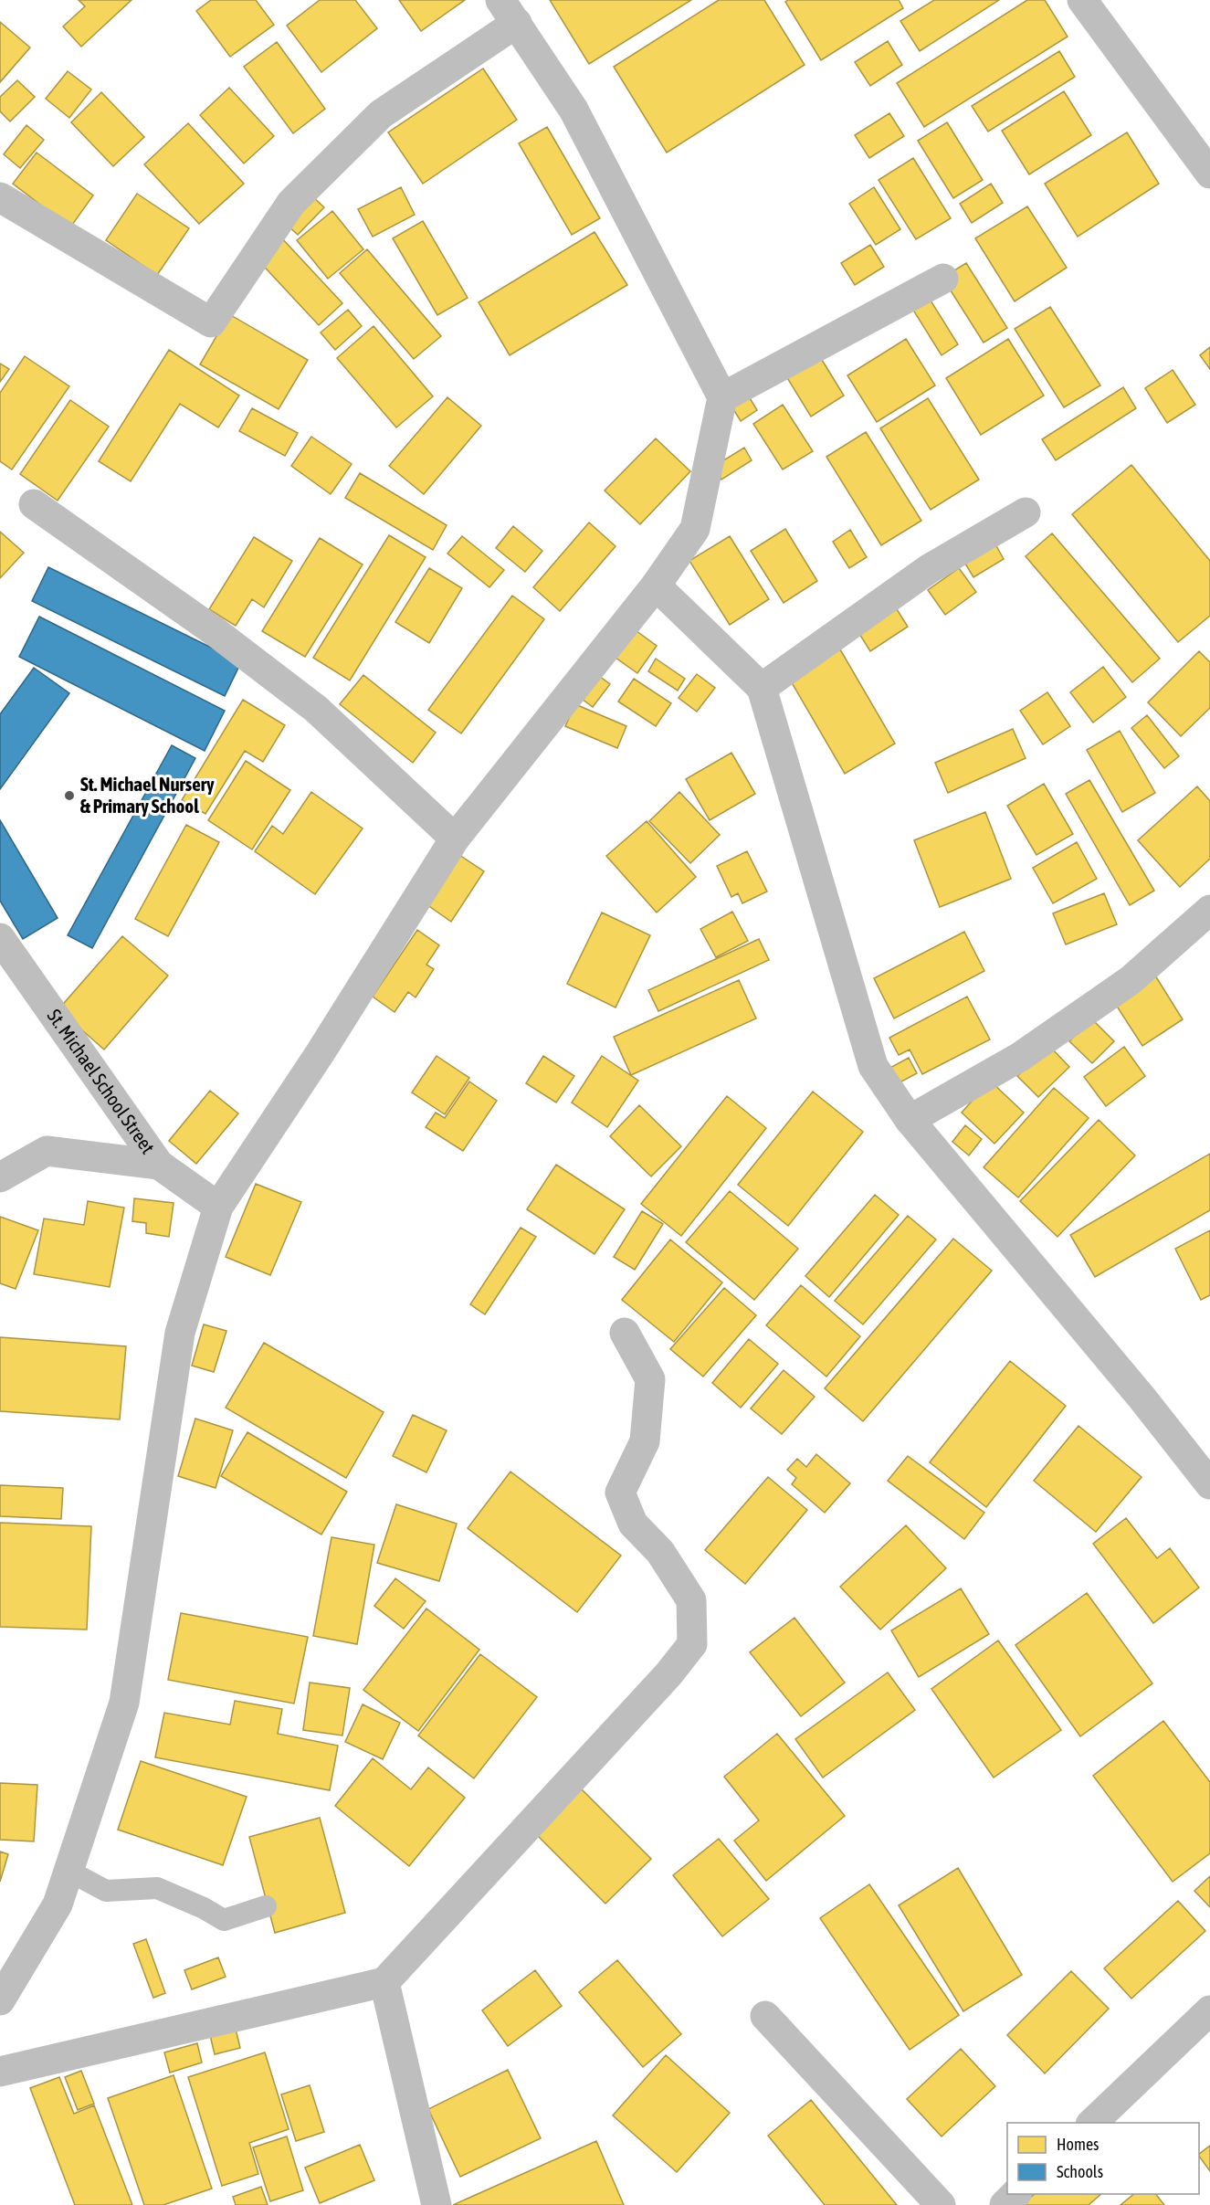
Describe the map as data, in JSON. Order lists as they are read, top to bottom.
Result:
{
  "streets": {
    "street": ["St. Michael School Street"]
  },
  "places": ["St. Michael Nursery & Primary School"],
  "legend": ["Homes", "Schools"]
}
